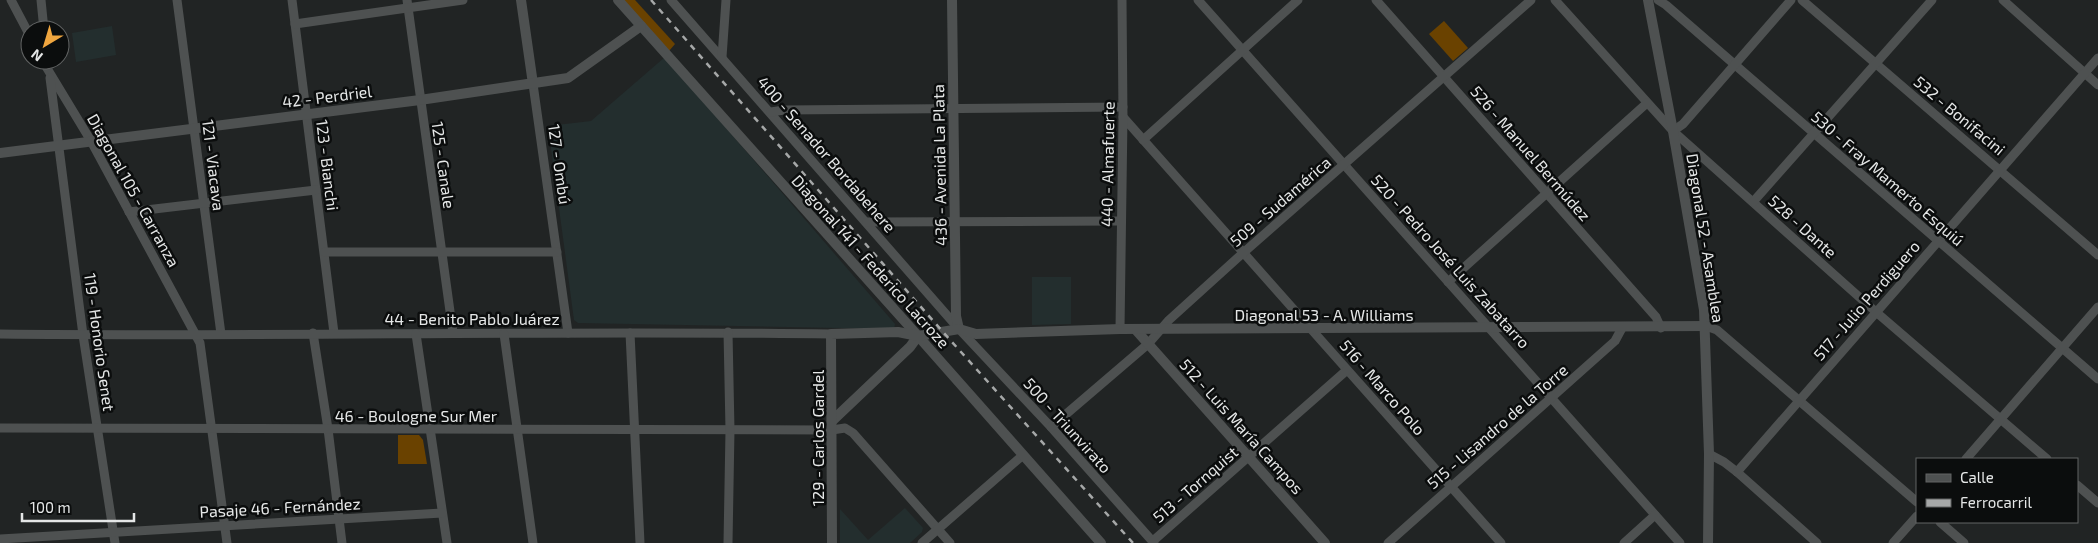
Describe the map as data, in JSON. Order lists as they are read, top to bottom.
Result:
{
  "streets": {
    "street": [
      "42 - Perdriel",
      "532 - Bonifacini",
      "526 - Manuel Bermúdez",
      "400 - Senador Bordabehere",
      "127 - Ombú",
      "440 - Almafuerte",
      "121 - Viacava",
      "123 - Bianchi",
      "125 - Canale",
      "436 - Avenida La Plata",
      "530 - Fray Mamerto Esquiú",
      "Diagonal 105 - Carranza",
      "509 - Sudamérica",
      "528 - Dante",
      "Diagonal 52 - Asamblea",
      "Diagonal 141 - Federico Lacroze",
      "520 - Pedro José Luis Zabatarro",
      "517 - Julio Perdiguero",
      "Diagonal 53 - A. Williams",
      "44 - Benito Pablo Juárez",
      "119 - Honorio Senet",
      "516 - Marco Polo",
      "46 - Boulogne Sur Mer",
      "500 - Triunvirato",
      "512 - Luis María Campos",
      "515 - Lisandro de la Torre",
      "129 - Carlos Gardel",
      "513 - Tornquist",
      "Pasaje 46 - Fernández"
    ]
  },
  "crossings": [
    ["42 - Perdriel", "127 - Ombú"],
    ["42 - Perdriel", "121 - Viacava"],
    ["42 - Perdriel", "123 - Bianchi"],
    ["42 - Perdriel", "125 - Canale"],
    ["42 - Perdriel", "Diagonal 105 - Carranza"],
    ["42 - Perdriel", "Diagonal 141 - Federico Lacroze"],
    ["42 - Perdriel", "119 - Honorio Senet"],
    ["532 - Bonifacini", "517 - Julio Perdiguero"],
    ["526 - Manuel Bermúdez", "509 - Sudamérica"],
    ["526 - Manuel Bermúdez", "Diagonal 53 - A. Williams"],
    ["400 - Senador Bordabehere", "436 - Avenida La Plata"],
    ["400 - Senador Bordabehere", "Diagonal 53 - A. Williams"],
    ["400 - Senador Bordabehere", "500 - Triunvirato"],
    ["127 - Ombú", "44 - Benito Pablo Juárez"],
    ["440 - Almafuerte", "Diagonal 53 - A. Williams"],
    ["440 - Almafuerte", "516 - Marco Polo"],
    ["121 - Viacava", "44 - Benito Pablo Juárez"],
    ["123 - Bianchi", "44 - Benito Pablo Juárez"],
    ["125 - Canale", "44 - Benito Pablo Juárez"],
    ["436 - Avenida La Plata", "Diagonal 53 - A. Williams"],
    ["436 - Avenida La Plata", "500 - Triunvirato"],
    ["530 - Fray Mamerto Esquiú", "517 - Julio Perdiguero"],
    ["Diagonal 105 - Carranza", "44 - Benito Pablo Juárez"],
    ["Diagonal 105 - Carranza", "119 - Honorio Senet"],
    ["509 - Sudamérica", "520 - Pedro José Luis Zabatarro"],
    ["509 - Sudamérica", "Diagonal 53 - A. Williams"],
    ["509 - Sudamérica", "516 - Marco Polo"],
    ["509 - Sudamérica", "500 - Triunvirato"],
    ["509 - Sudamérica", "512 - Luis María Campos"],
    ["528 - Dante", "Diagonal 52 - Asamblea"],
    ["528 - Dante", "517 - Julio Perdiguero"],
    ["Diagonal 52 - Asamblea", "Diagonal 53 - A. Williams"],
    ["Diagonal 141 - Federico Lacroze", "44 - Benito Pablo Juárez"],
    ["520 - Pedro José Luis Zabatarro", "Diagonal 53 - A. Williams"],
    ["520 - Pedro José Luis Zabatarro", "515 - Lisandro de la Torre"],
    ["Diagonal 53 - A. Williams", "44 - Benito Pablo Juárez"],
    ["Diagonal 53 - A. Williams", "516 - Marco Polo"],
    ["Diagonal 53 - A. Williams", "500 - Triunvirato"],
    ["Diagonal 53 - A. Williams", "512 - Luis María Campos"],
    ["Diagonal 53 - A. Williams", "515 - Lisandro de la Torre"],
    ["44 - Benito Pablo Juárez", "119 - Honorio Senet"],
    ["44 - Benito Pablo Juárez", "129 - Carlos Gardel"],
    ["119 - Honorio Senet", "46 - Boulogne Sur Mer"],
    ["119 - Honorio Senet", "Pasaje 46 - Fernández"],
    ["516 - Marco Polo", "515 - Lisandro de la Torre"],
    ["516 - Marco Polo", "513 - Tornquist"],
    ["46 - Boulogne Sur Mer", "129 - Carlos Gardel"],
    ["500 - Triunvirato", "513 - Tornquist"],
    ["512 - Luis María Campos", "513 - Tornquist"]
  ],
  "legend": ["Calle", "Ferrocarril"],
  "scale_bar": "100 m",
  "north": "bottom left"
}
